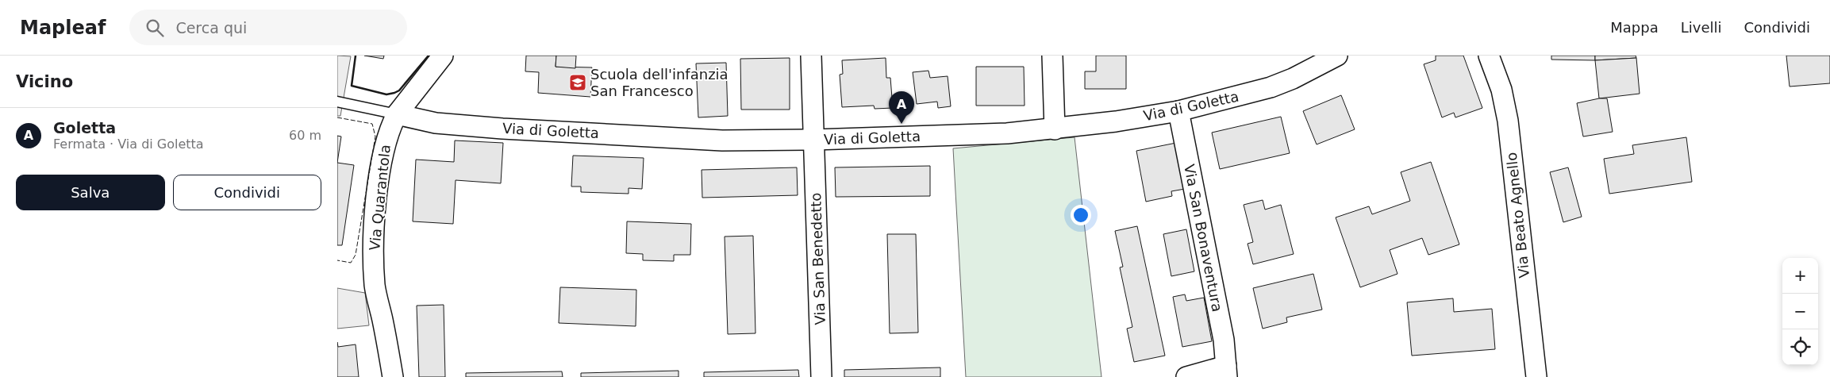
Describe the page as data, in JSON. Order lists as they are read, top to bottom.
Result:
{
  "streets": {
    "street": [
      "Via di Goletta",
      "Via Quarantola",
      "Via Beato Agnello",
      "Via San Bonaventura",
      "Via San Benedetto"
    ]
  },
  "crossings": [
    ["Via di Goletta", "Via Quarantola"],
    ["Via di Goletta", "Via San Bonaventura"],
    ["Via di Goletta", "Via San Benedetto"]
  ],
  "places": {
    "school or university": ["Scuola dell'infanzia San Francesco"]
  },
  "page": {
    "header": "Mapleaf",
    "search": "Cerca qui",
    "nav": ["Mappa", "Livelli", "Condividi"],
    "heading": "Vicino",
    "pins": "A",
    "list": [
      {
        "mark": "A",
        "name": "Goletta",
        "note": "Fermata · Via di Goletta",
        "value": "60 m"
      }
    ],
    "buttons": ["Salva", "Condividi"],
    "map_buttons": ["+", "−"]
  }
}
